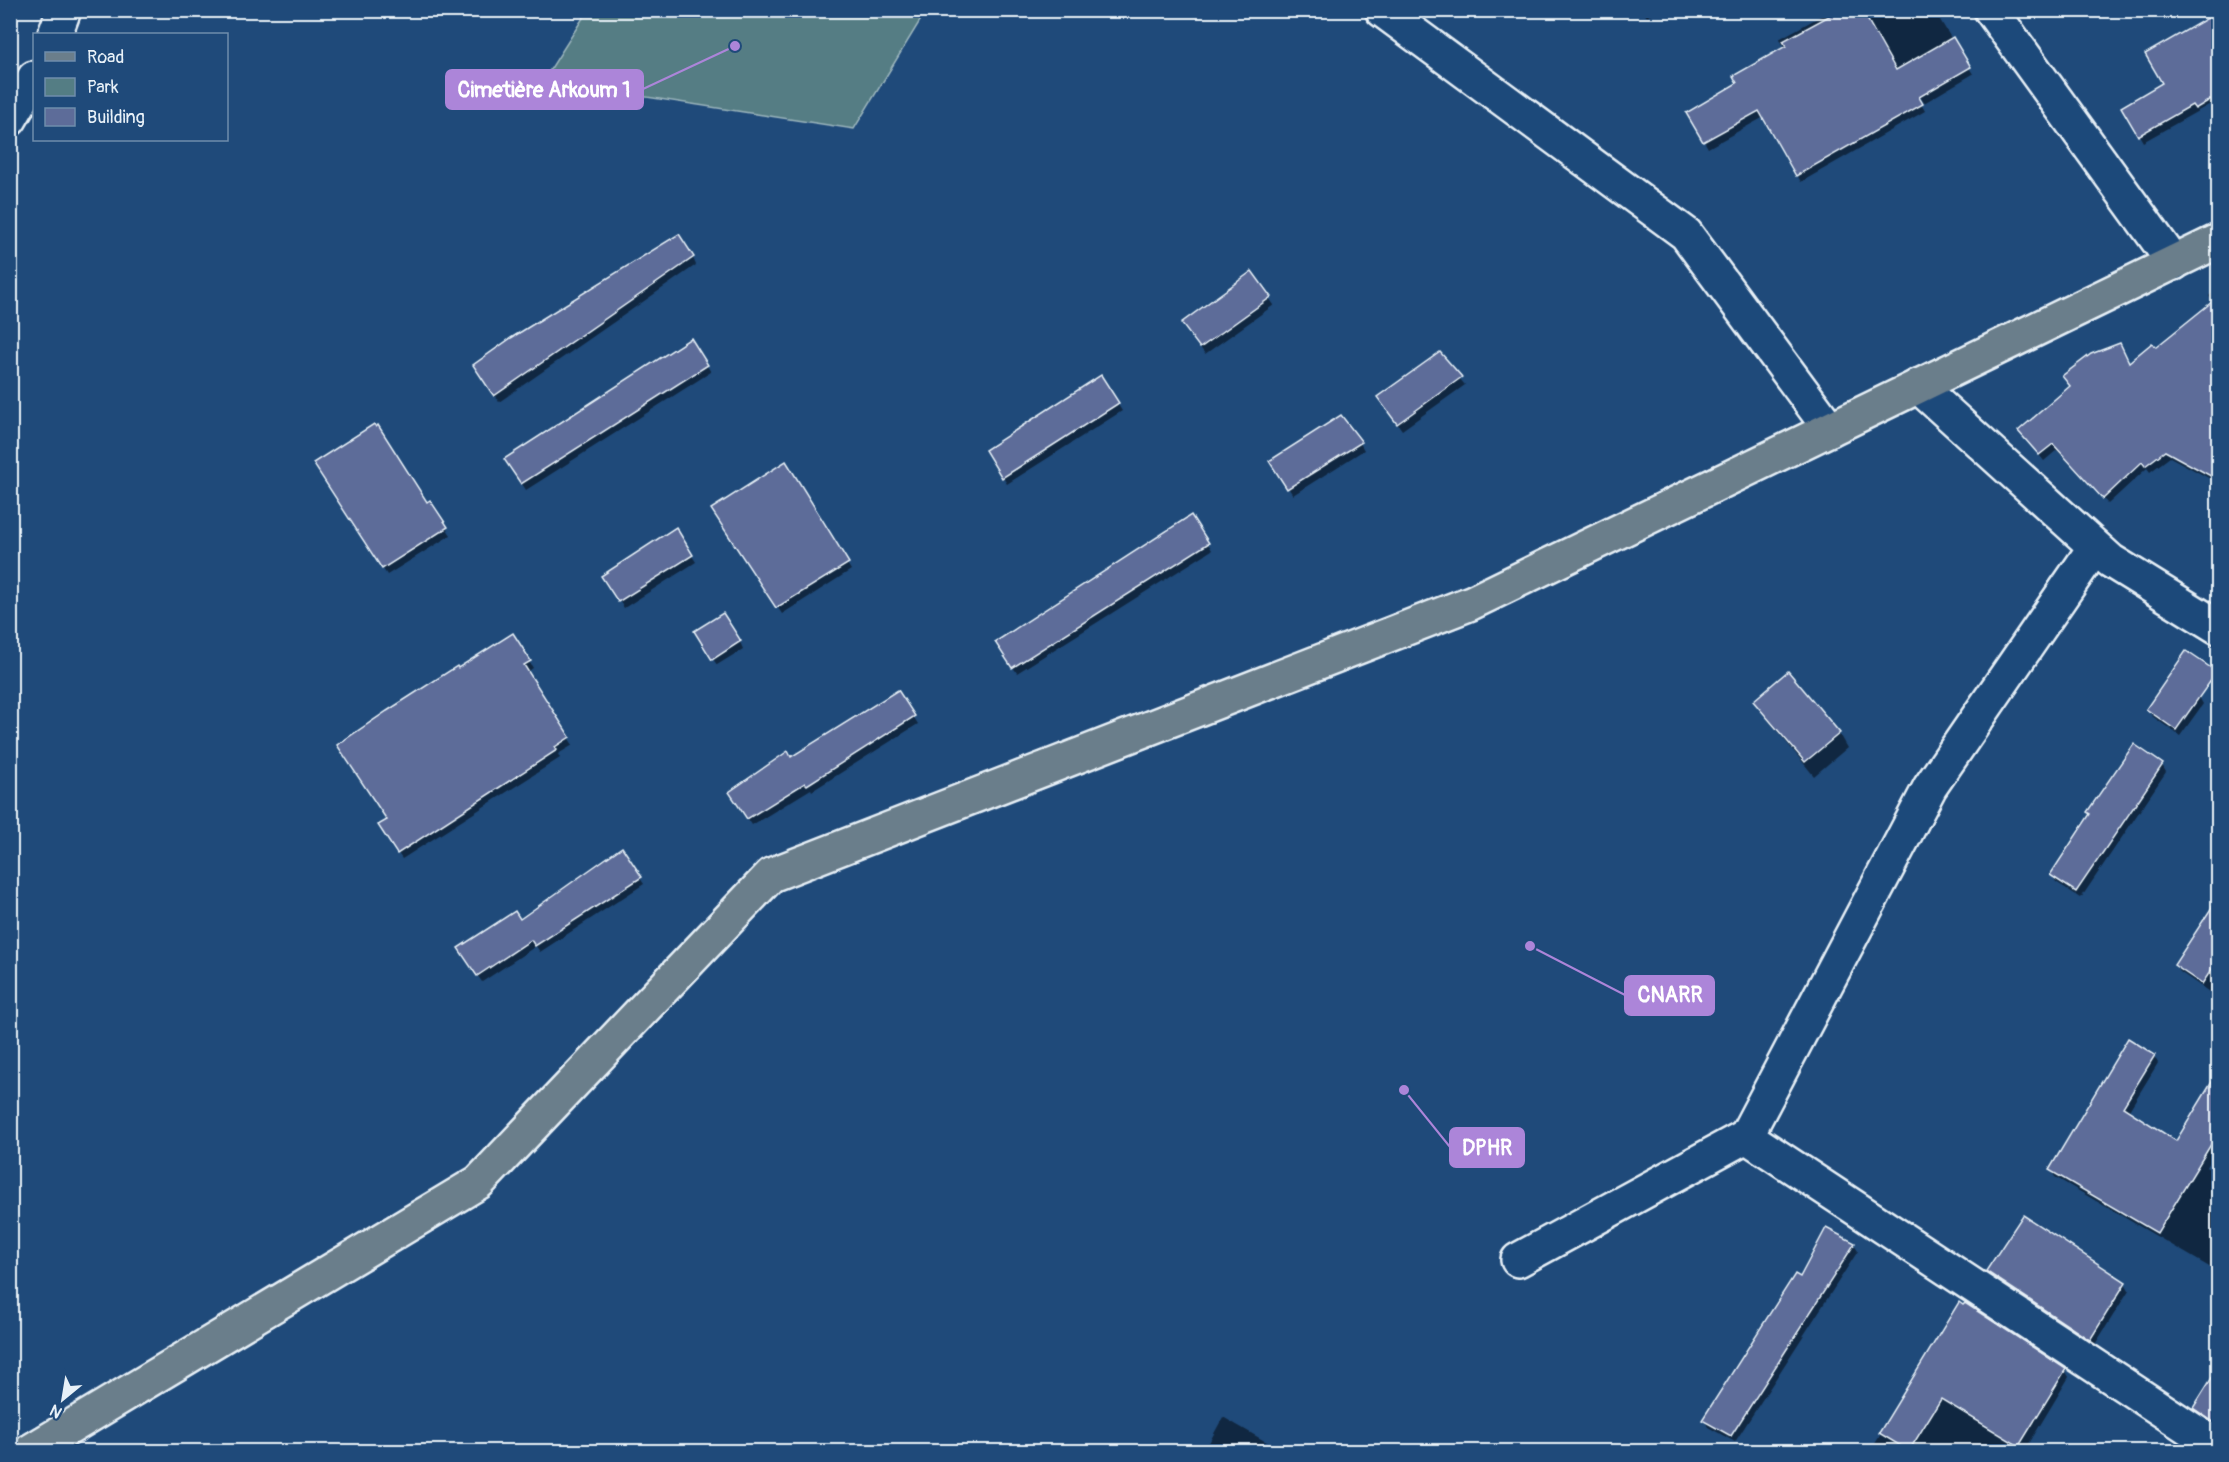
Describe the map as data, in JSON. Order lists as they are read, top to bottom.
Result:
{
  "places": ["Cimetière Arkoum 1", "CNARR", "DPHR"],
  "legend": ["Road", "Park", "Building"],
  "north": "bottom left"
}
